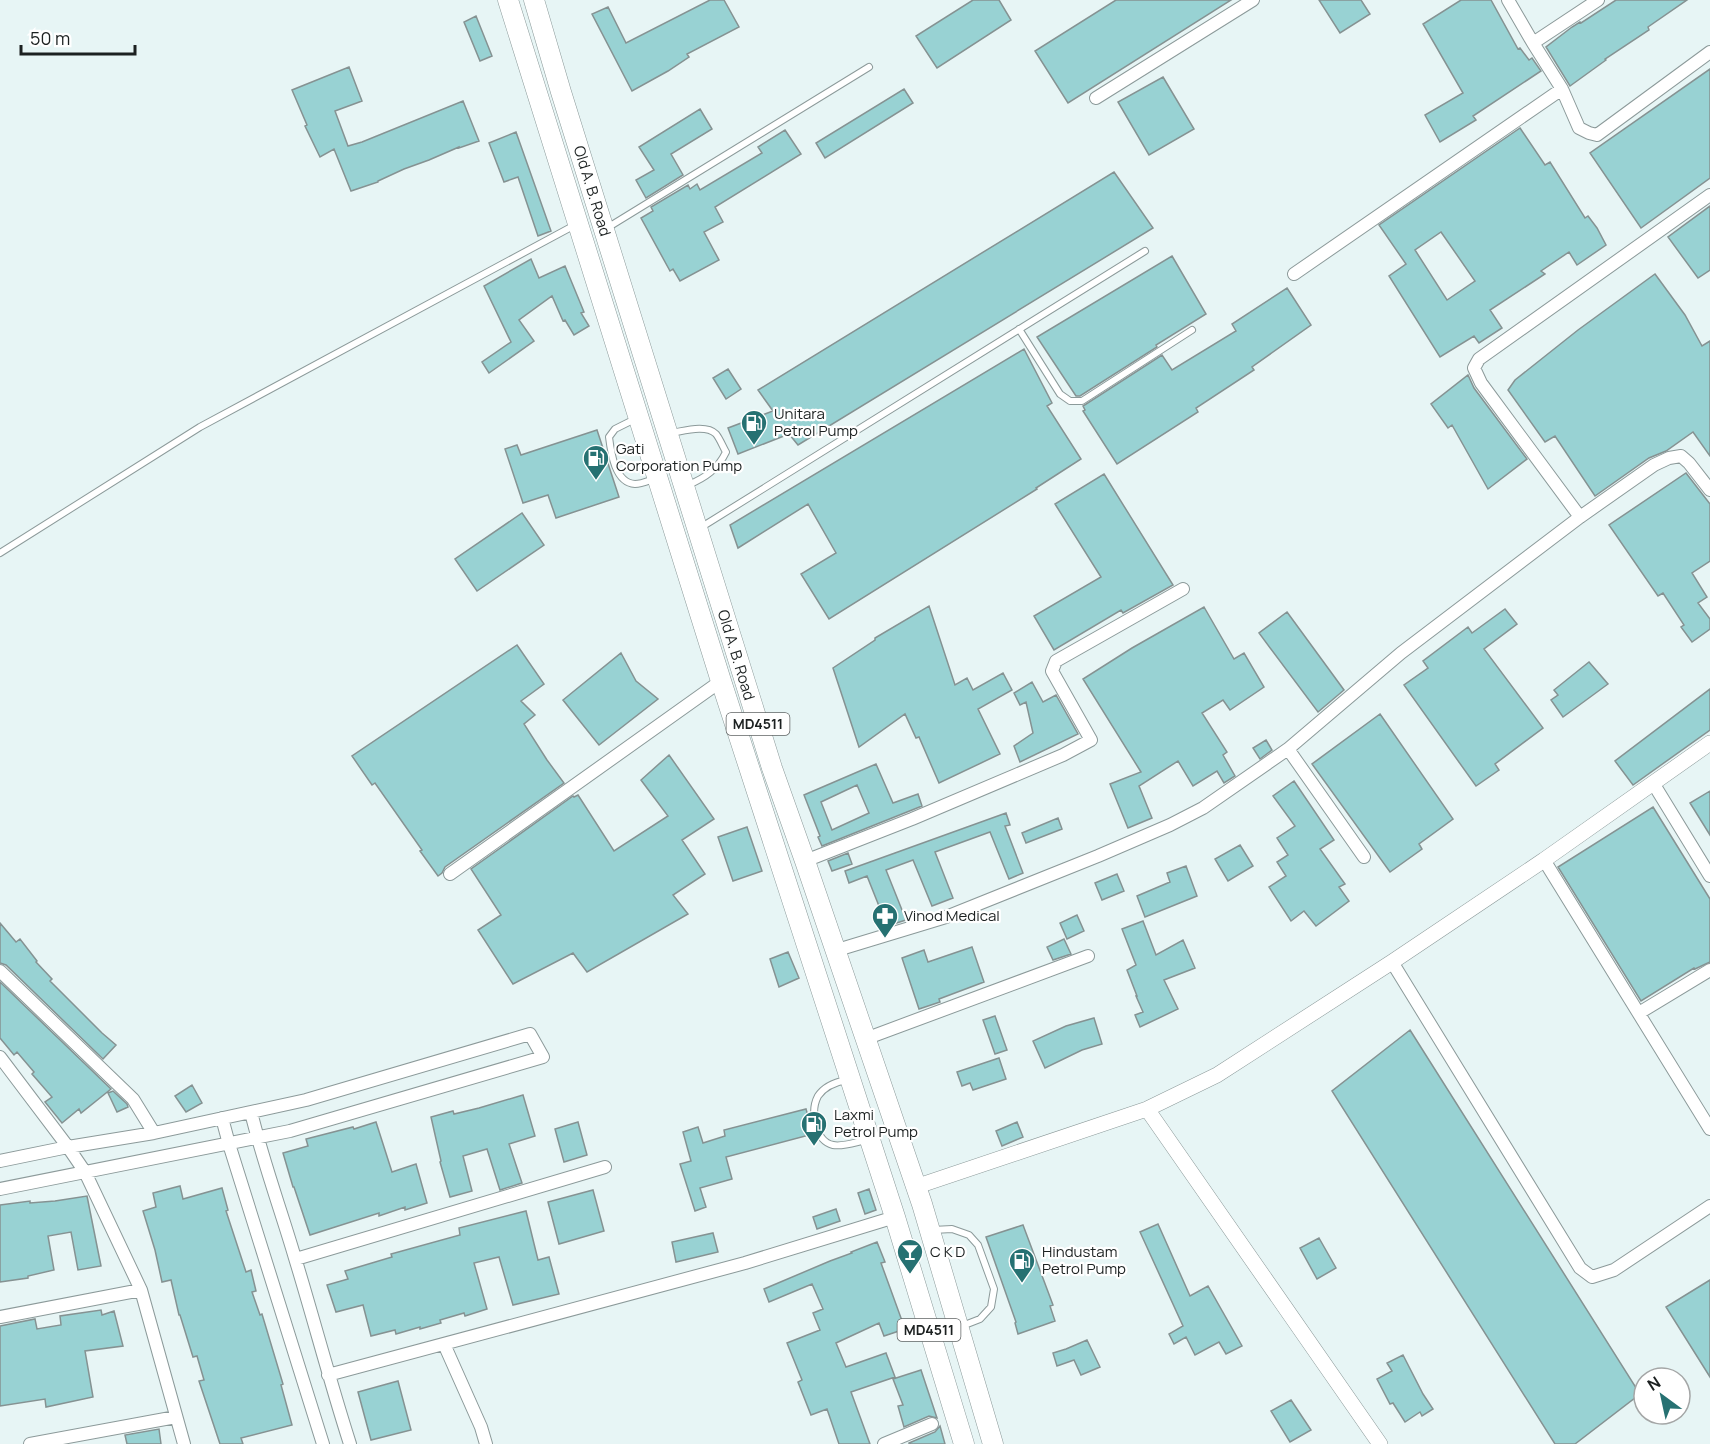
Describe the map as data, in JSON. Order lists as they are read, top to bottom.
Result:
{
  "streets": {
    "main road": ["Old A. B. Road", "MD4511"]
  },
  "places": {
    "fuel station": [
      "Unitara Petrol Pump",
      "Gati Corporation Pump",
      "Laxmi Petrol Pump",
      "Hindustam Petrol Pump"
    ],
    "pharmacy": ["Vinod Medical"],
    "bar": ["C K D"]
  },
  "scale_bar": "50 m",
  "north": "top left"
}
